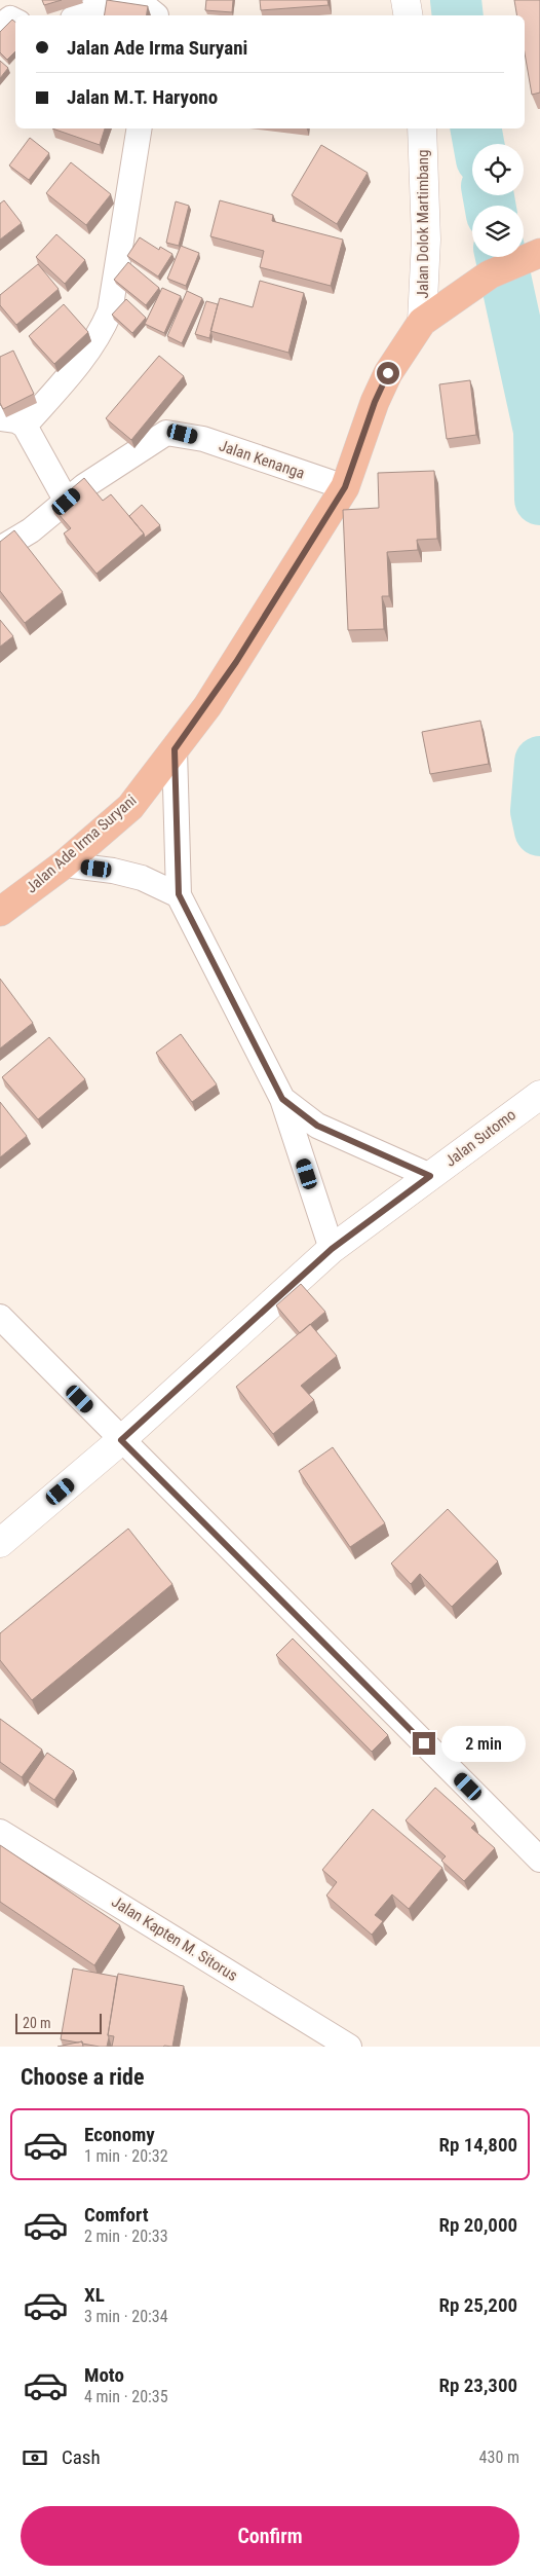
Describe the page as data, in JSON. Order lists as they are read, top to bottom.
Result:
{
  "streets": {
    "highway": ["Jalan Ade Irma Suryani"],
    "street": [
      "Jalan Dolok Martimbang",
      "Jalan Kenanga",
      "Jalan Sutomo",
      "Jalan Kapten M. Sitorus"
    ]
  },
  "crossings": [
    ["Jalan Dolok Martimbang", "Jalan Ade Irma Suryani"],
    ["Jalan Kenanga", "Jalan Ade Irma Suryani"]
  ],
  "scale_bar": "20 m",
  "page": {
    "banner": ["Jalan Ade Irma Suryani", "Jalan M.T. Haryono"],
    "bubble": "2 min",
    "scale": "20 m",
    "heading": "Choose a ride",
    "list": [
      {
        "name": "Economy",
        "note": "1 min · 20:32",
        "value": "Rp 14,800"
      },
      {
        "name": "Comfort",
        "note": "2 min · 20:33",
        "value": "Rp 20,000"
      },
      {
        "name": "XL",
        "note": "3 min · 20:34",
        "value": "Rp 25,200"
      },
      {
        "name": "Moto",
        "note": "4 min · 20:35",
        "value": "Rp 23,300"
      }
    ],
    "pay": ["Cash", "430 m"],
    "buttons": "Confirm"
  }
}
